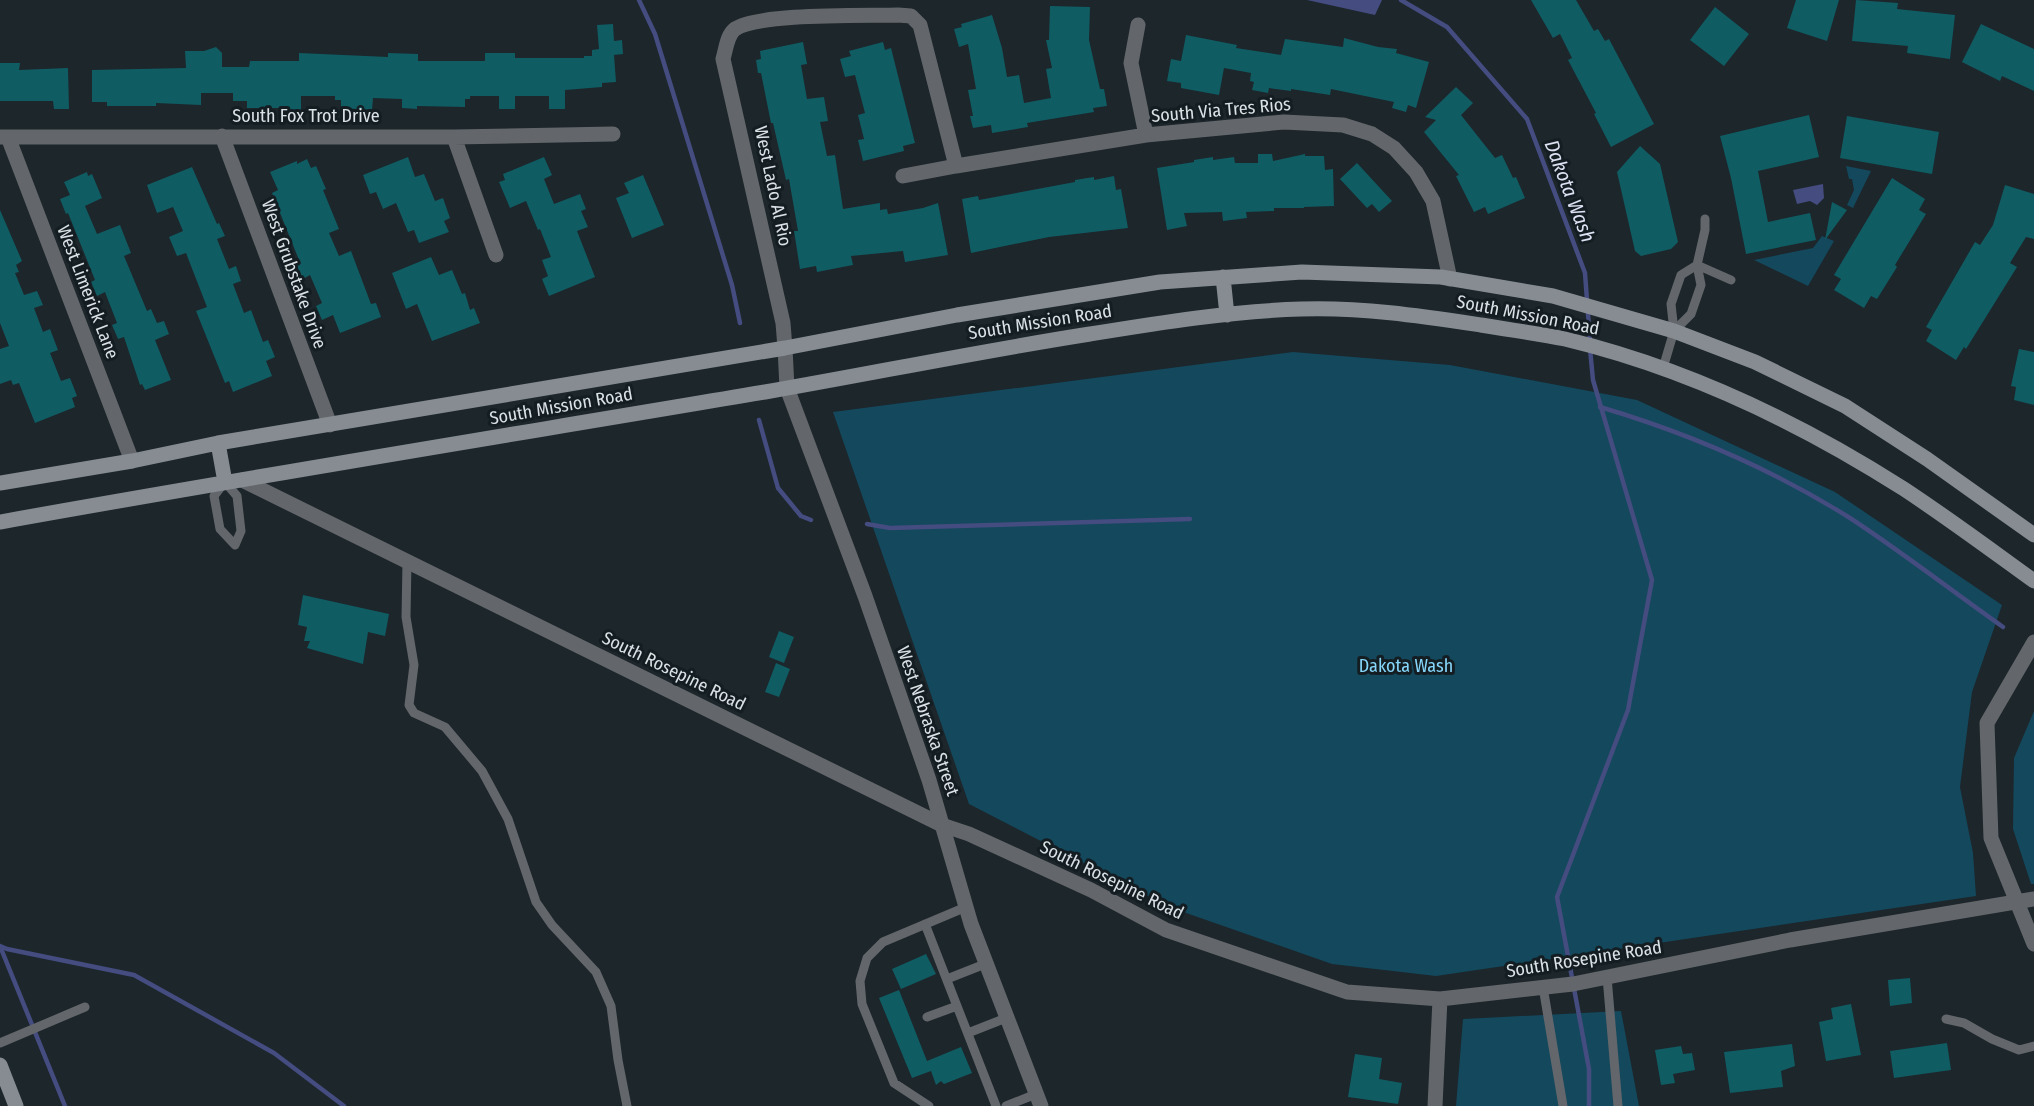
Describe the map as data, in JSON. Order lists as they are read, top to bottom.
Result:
{
  "streets": {
    "main road": ["South Mission Road"],
    "street": [
      "South Via Tres Rios",
      "South Fox Trot Drive",
      "West Lado Al Rio",
      "West Grubstake Drive",
      "West Limerick Lane",
      "South Rosepine Road",
      "West Nebraska Street"
    ]
  },
  "crossings": [
    ["South Via Tres Rios", "West Lado Al Rio"],
    ["South Via Tres Rios", "South Mission Road"],
    ["South Fox Trot Drive", "West Grubstake Drive"],
    ["South Fox Trot Drive", "West Limerick Lane"],
    ["West Lado Al Rio", "South Mission Road"],
    ["West Lado Al Rio", "West Nebraska Street"],
    ["West Grubstake Drive", "South Mission Road"],
    ["West Limerick Lane", "South Mission Road"],
    ["South Mission Road", "South Rosepine Road"],
    ["South Mission Road", "West Nebraska Street"],
    ["South Rosepine Road", "West Nebraska Street"]
  ],
  "water": ["Dakota Wash"],
  "parks": ["Dakota Wash"]
}
